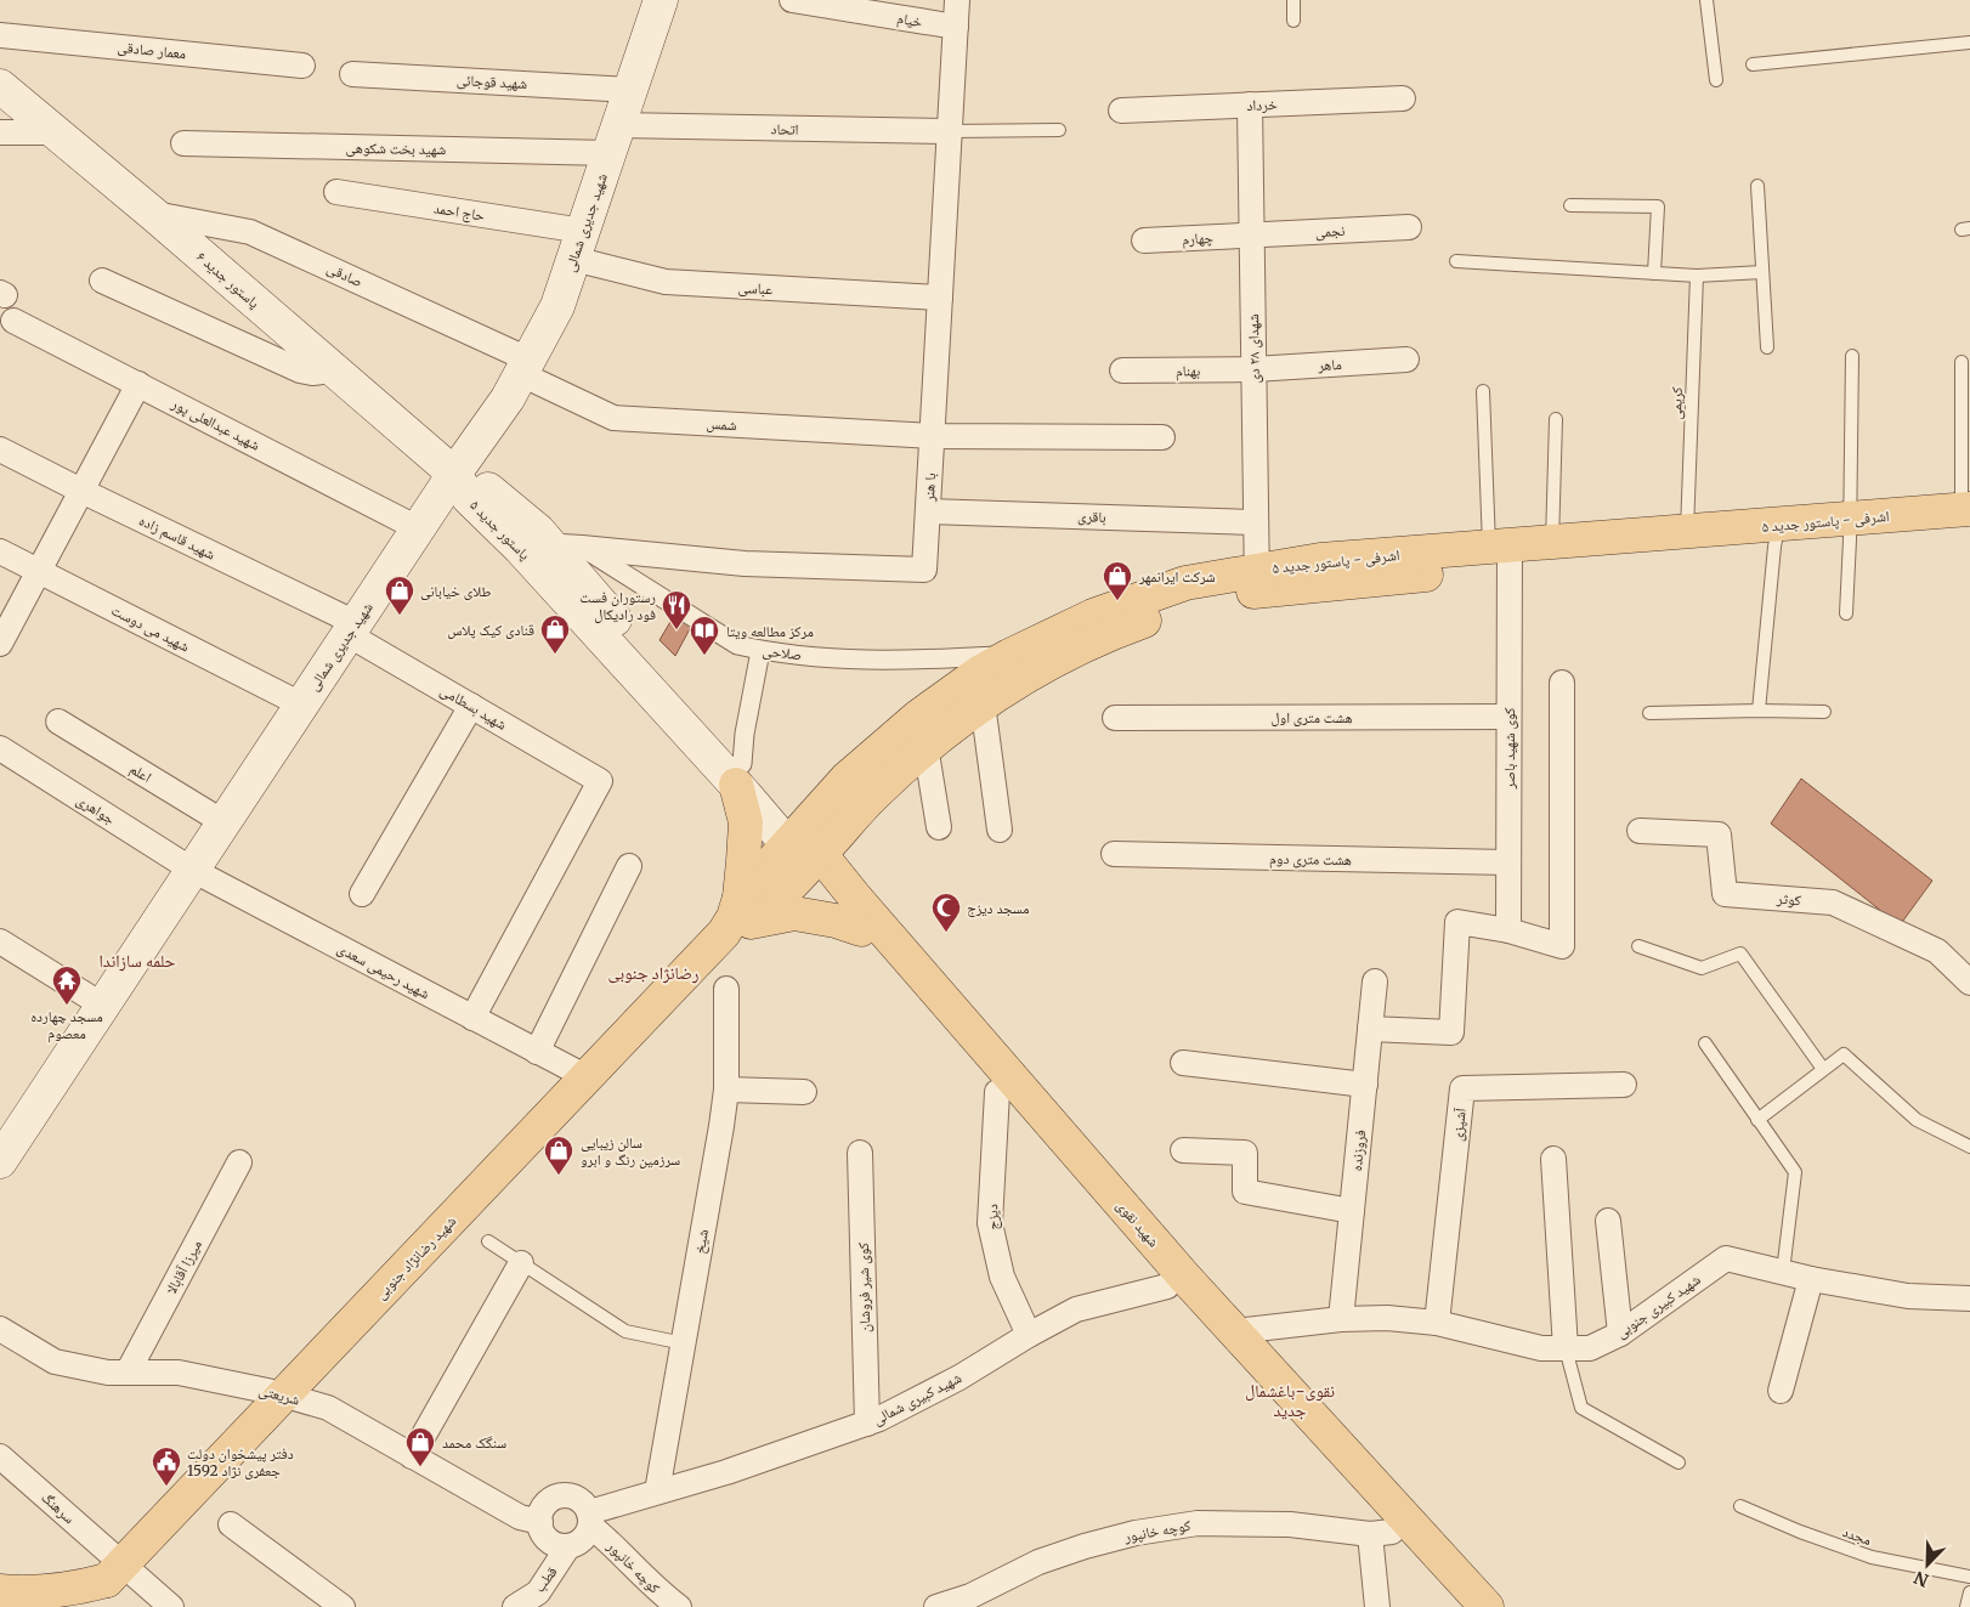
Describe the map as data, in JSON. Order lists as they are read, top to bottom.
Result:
{
  "streets": {
    "main road": [
      "شهید جدیری شمالی",
      "پاستور جدید ۶",
      "اشرفی - پاستور جدید ۵",
      "پاستور جدید ۵",
      "شهید نقوی",
      "شهید رضانژاد جنوبی"
    ],
    "street": [
      "خیام",
      "معمار صادقی",
      "شهید قوجائی",
      "خرداد",
      "اتحاد",
      "شهید بخت شکوهی",
      "حاج احمد",
      "نجمی",
      "چهارم",
      "صادقی",
      "عباسی",
      "شهدای ۲۸ دی",
      "ماهر",
      "بهنام",
      "شهید عبدالعلی پور",
      "شمس",
      "با هنر",
      "باقری",
      "شهید قاسم زاده",
      "شهید می دوست",
      "صلاحی",
      "شهید بسطامی",
      "هشت متری اول",
      "کوی شهید باصر",
      "اعلم",
      "جواهری",
      "هشت متری دوم",
      "کوثر",
      "شهید رحیمی سعدی",
      "آشپزی",
      "فروزنده",
      "دیزج",
      "شیخ",
      "میرزا آقابالا",
      "کوی شیر فروشان",
      "شهید کبیری جنوبی",
      "شریعتی",
      "شهید کبیری شمالی",
      "سرهنگ",
      "کوچه خانپور",
      "قطب"
    ],
    "lane": ["کریمی", "مجدد"]
  },
  "crossings": [
    ["خیام", "با هنر"],
    ["شهید قوجائی", "شهید جدیری شمالی"],
    ["خرداد", "شهدای ۲۸ دی"],
    ["اتحاد", "شهید بخت شکوهی"],
    ["اتحاد", "شهید جدیری شمالی"],
    ["اتحاد", "با هنر"],
    ["شهید بخت شکوهی", "شهید جدیری شمالی"],
    ["حاج احمد", "شهید جدیری شمالی"],
    ["حاج احمد", "عباسی"],
    ["شهید جدیری شمالی", "صادقی"],
    ["شهید جدیری شمالی", "پاستور جدید ۶"],
    ["شهید جدیری شمالی", "عباسی"],
    ["شهید جدیری شمالی", "شهید عبدالعلی پور"],
    ["شهید جدیری شمالی", "شمس"],
    ["شهید جدیری شمالی", "پاستور جدید ۵"],
    ["شهید جدیری شمالی", "شهید قاسم زاده"],
    ["شهید جدیری شمالی", "شهید می دوست"],
    ["شهید جدیری شمالی", "شهید بسطامی"],
    ["شهید جدیری شمالی", "اعلم"],
    ["شهید جدیری شمالی", "جواهری"],
    ["شهید جدیری شمالی", "شهید رحیمی سعدی"],
    ["نجمی", "چهارم"],
    ["نجمی", "شهدای ۲۸ دی"],
    ["چهارم", "شهدای ۲۸ دی"],
    ["صادقی", "پاستور جدید ۶"],
    ["صادقی", "شمس"],
    ["پاستور جدید ۶", "پاستور جدید ۵"],
    ["عباسی", "با هنر"],
    ["شهدای ۲۸ دی", "ماهر"],
    ["شهدای ۲۸ دی", "بهنام"],
    ["شهدای ۲۸ دی", "باقری"],
    ["شهدای ۲۸ دی", "اشرفی - پاستور جدید ۵"],
    ["ماهر", "بهنام"],
    ["کریمی", "اشرفی - پاستور جدید ۵"],
    ["شمس", "با هنر"],
    ["با هنر", "باقری"],
    ["با هنر", "پاستور جدید ۵"],
    ["با هنر", "صلاحی"],
    ["اشرفی - پاستور جدید ۵", "پاستور جدید ۵"],
    ["اشرفی - پاستور جدید ۵", "صلاحی"],
    ["اشرفی - پاستور جدید ۵", "کوی شهید باصر"],
    ["اشرفی - پاستور جدید ۵", "شهید نقوی"],
    ["پاستور جدید ۵", "شهید نقوی"],
    ["شهید قاسم زاده", "شهید بسطامی"],
    ["شهید بسطامی", "شهید رحیمی سعدی"],
    ["هشت متری اول", "کوی شهید باصر"],
    ["کوی شهید باصر", "هشت متری دوم"],
    ["جواهری", "شهید رحیمی سعدی"],
    ["آشپزی", "شهید کبیری جنوبی"],
    ["فروزنده", "شهید کبیری جنوبی"],
    ["دیزج", "شهید نقوی"],
    ["دیزج", "شهید کبیری شمالی"],
    ["شهید نقوی", "شهید کبیری جنوبی"],
    ["شهید نقوی", "شهید کبیری شمالی"],
    ["شهید نقوی", "کوچه خانپور"],
    ["شیخ", "شهید کبیری شمالی"],
    ["شهید رضانژاد جنوبی", "سرهنگ"],
    ["میرزا آقابالا", "شریعتی"],
    ["کوی شیر فروشان", "شهید کبیری شمالی"],
    ["شریعتی", "شهید کبیری شمالی"],
    ["شریعتی", "کوچه خانپور"],
    ["شریعتی", "قطب"],
    ["شهید کبیری شمالی", "کوچه خانپور"],
    ["شهید کبیری شمالی", "قطب"],
    ["کوچه خانپور", "قطب"]
  ],
  "districts": ["حلمه سازاندا", "رضانژاد جنوبی", "نقوی-باغشمال جدید"],
  "places": {
    "shop": [
      "شرکت ایرانمهر",
      "طلای خیابانی",
      "قنادی کیک پلاس",
      "سالن زیبایی سرزمین رنگ و ابرو",
      "سنگک محمد"
    ],
    "restaurant": ["رستوران فست فود رادیکال"],
    "library": ["مرکز مطالعه ویتا"],
    "mosque": ["مسجد دیزج"],
    "temple": ["مسجد چهارده معصوم"],
    "public building": ["دفتر پیشخوان دولت 1592 جعفری نژاد"]
  },
  "north": "bottom left"
}
